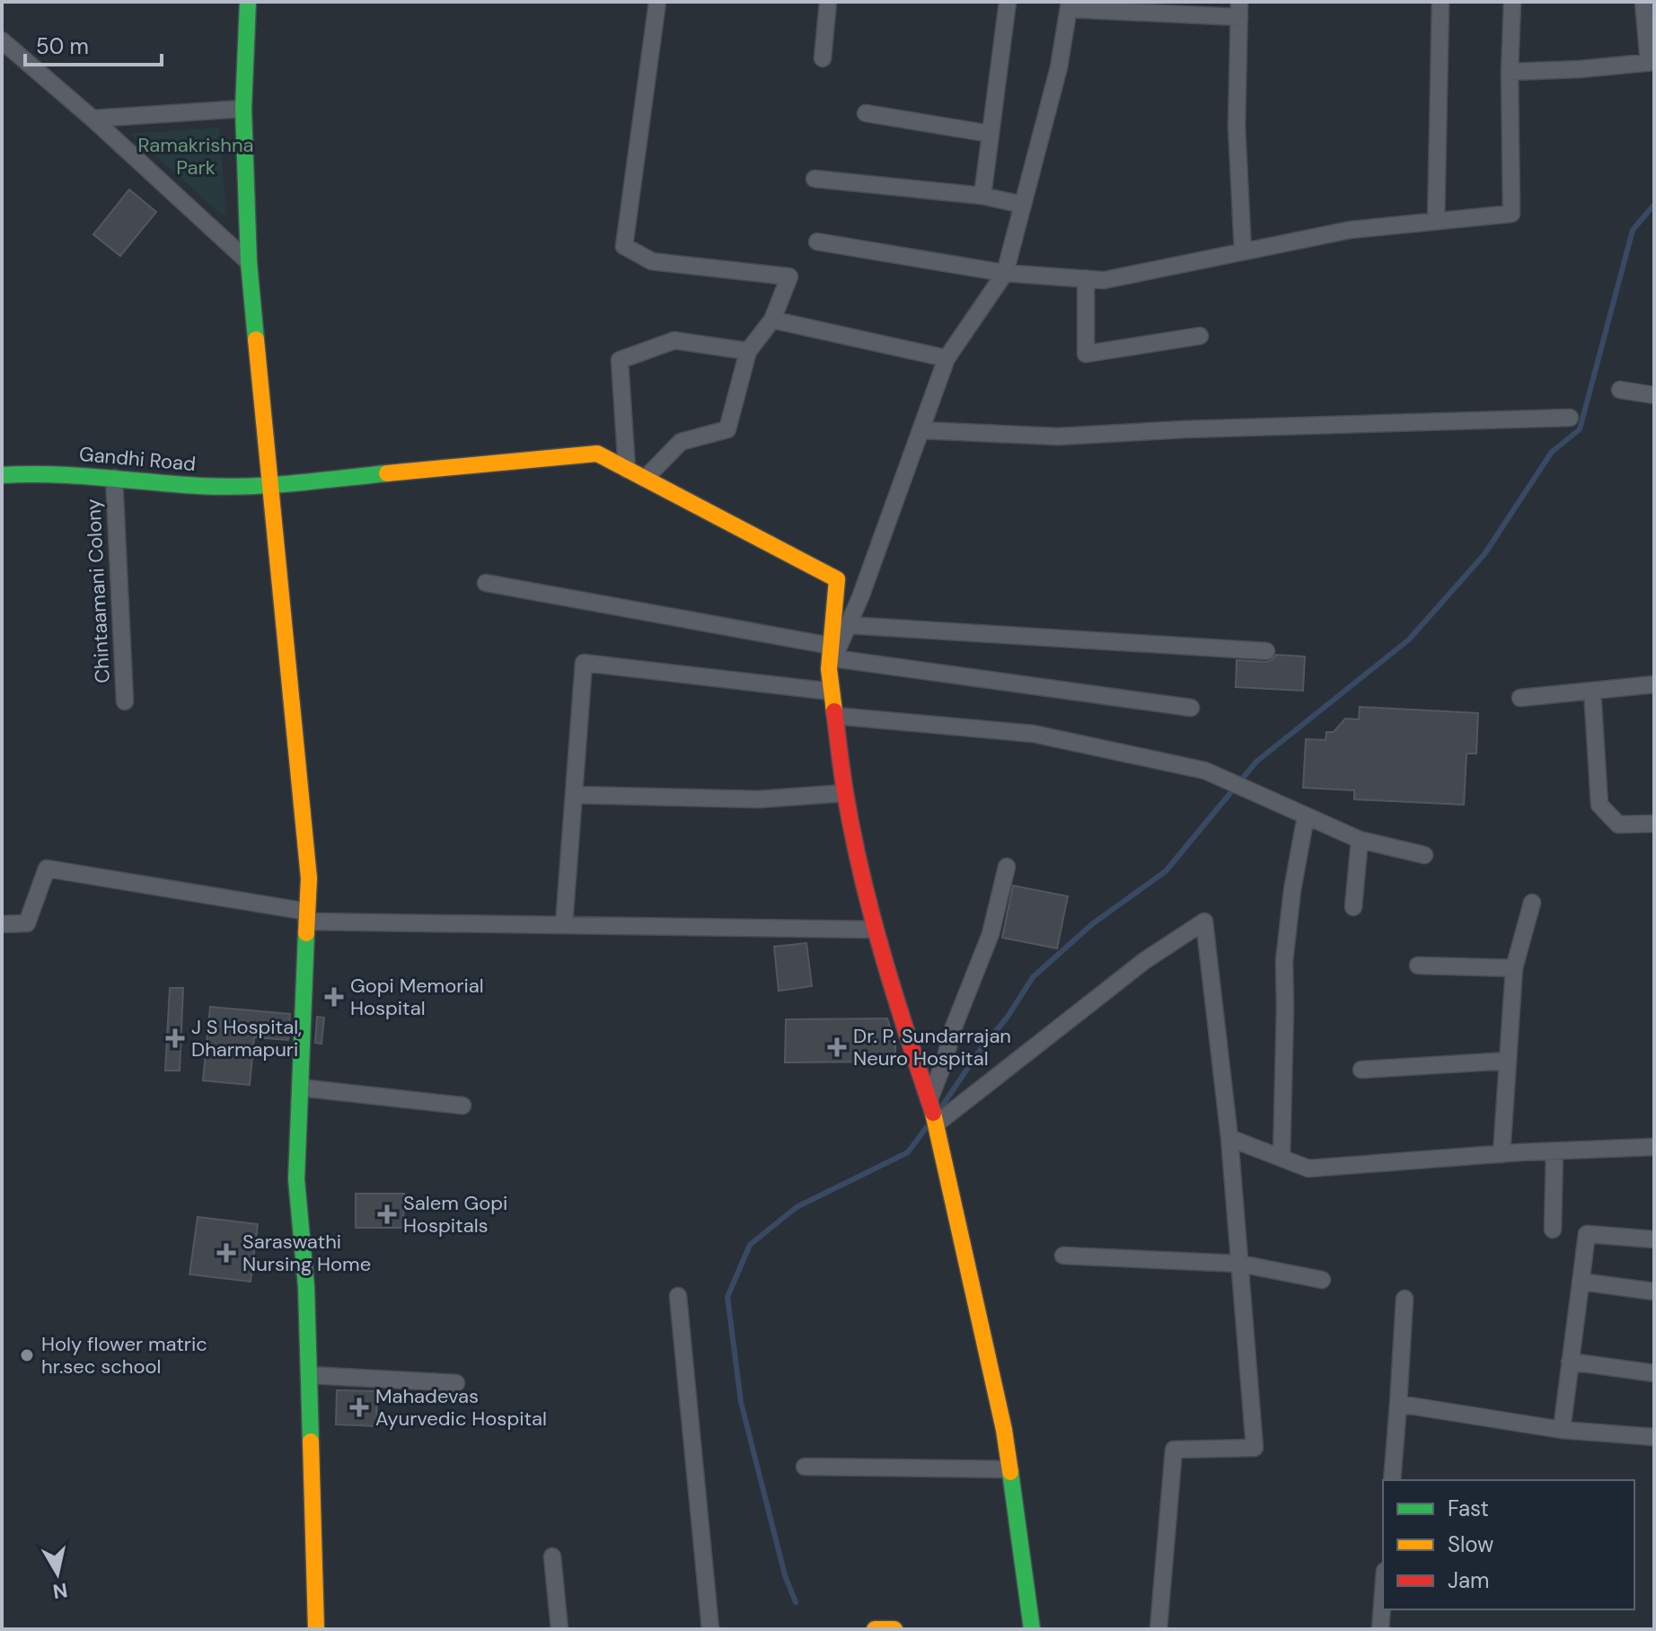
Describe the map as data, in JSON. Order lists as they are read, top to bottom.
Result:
{
  "streets": {
    "street": ["Gandhi Road", "Chintaamani Colony"]
  },
  "crossings": [
    ["Gandhi Road", "Chintaamani Colony"]
  ],
  "parks": ["Ramakrishna Park"],
  "places": {
    "health": [
      "Gopi Memorial Hospital",
      "J S Hospital, Dharmapuri",
      "Dr. P. Sundarrajan Neuro Hospital",
      "Salem Gopi Hospitals",
      "Saraswathi Nursing Home",
      "Mahadevas Ayurvedic Hospital"
    ],
    "other": ["Holy flower matric hr.sec school"]
  },
  "legend": ["Fast", "Slow", "Jam"],
  "scale_bar": "50 m",
  "north": "bottom"
}
